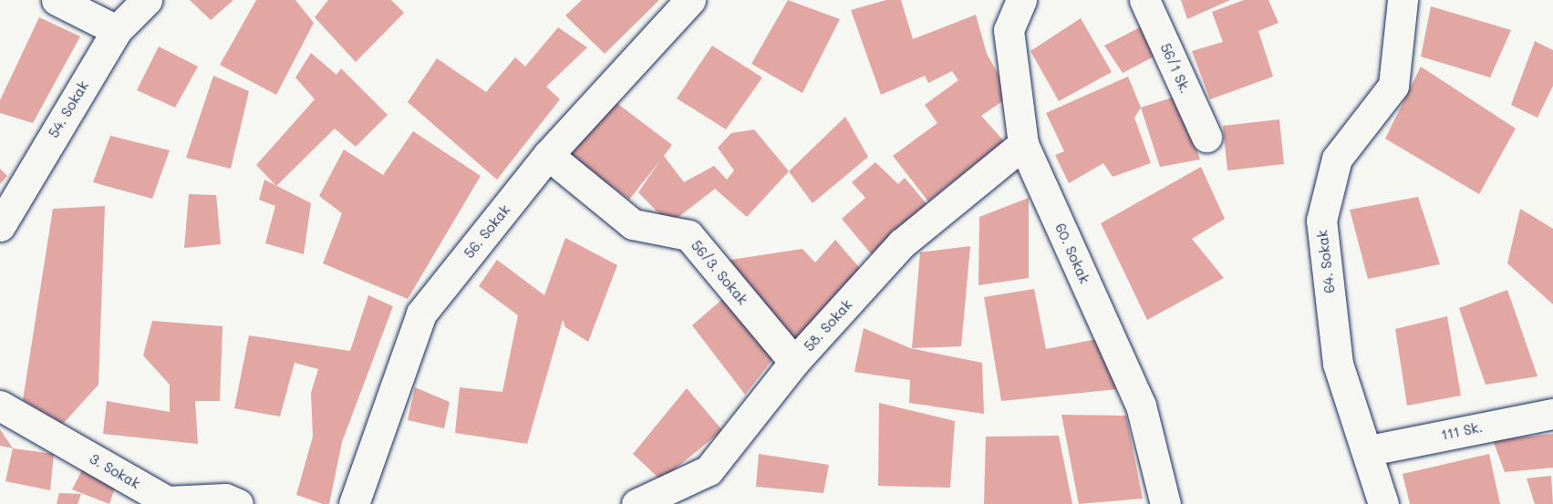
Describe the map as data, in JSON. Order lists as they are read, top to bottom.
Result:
{
  "streets": {
    "street": [
      "56/1 Sk.",
      "54. Sokak",
      "56. Sokak",
      "60. Sokak",
      "64. Sokak",
      "56/3. Sokak",
      "58. Sokak",
      "111 Sk.",
      "3. Sokak"
    ]
  },
  "crossings": [
    ["56. Sokak", "56/3. Sokak"],
    ["60. Sokak", "58. Sokak"],
    ["64. Sokak", "111 Sk."],
    ["56/3. Sokak", "58. Sokak"]
  ]
}
